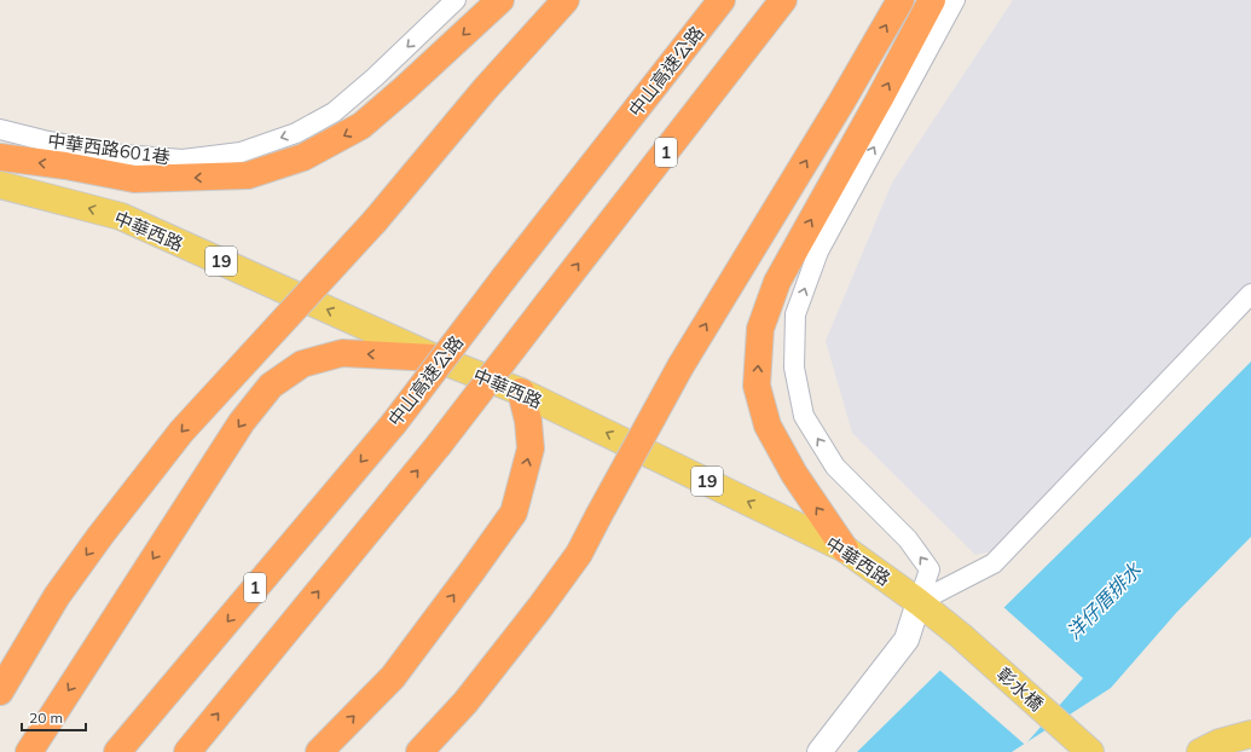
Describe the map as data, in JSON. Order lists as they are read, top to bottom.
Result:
{
  "streets": {
    "highway": ["中山高速公路", "1"],
    "main road": ["中華西路", "19", "彰水橋"],
    "street": ["中華西路601巷"]
  },
  "crossings": [
    ["中華西路", "彰水橋"]
  ],
  "one_way": ["中華西路601巷", "中華西路"],
  "water": ["洋仔厝排水"],
  "scale_bar": "20 m"
}
